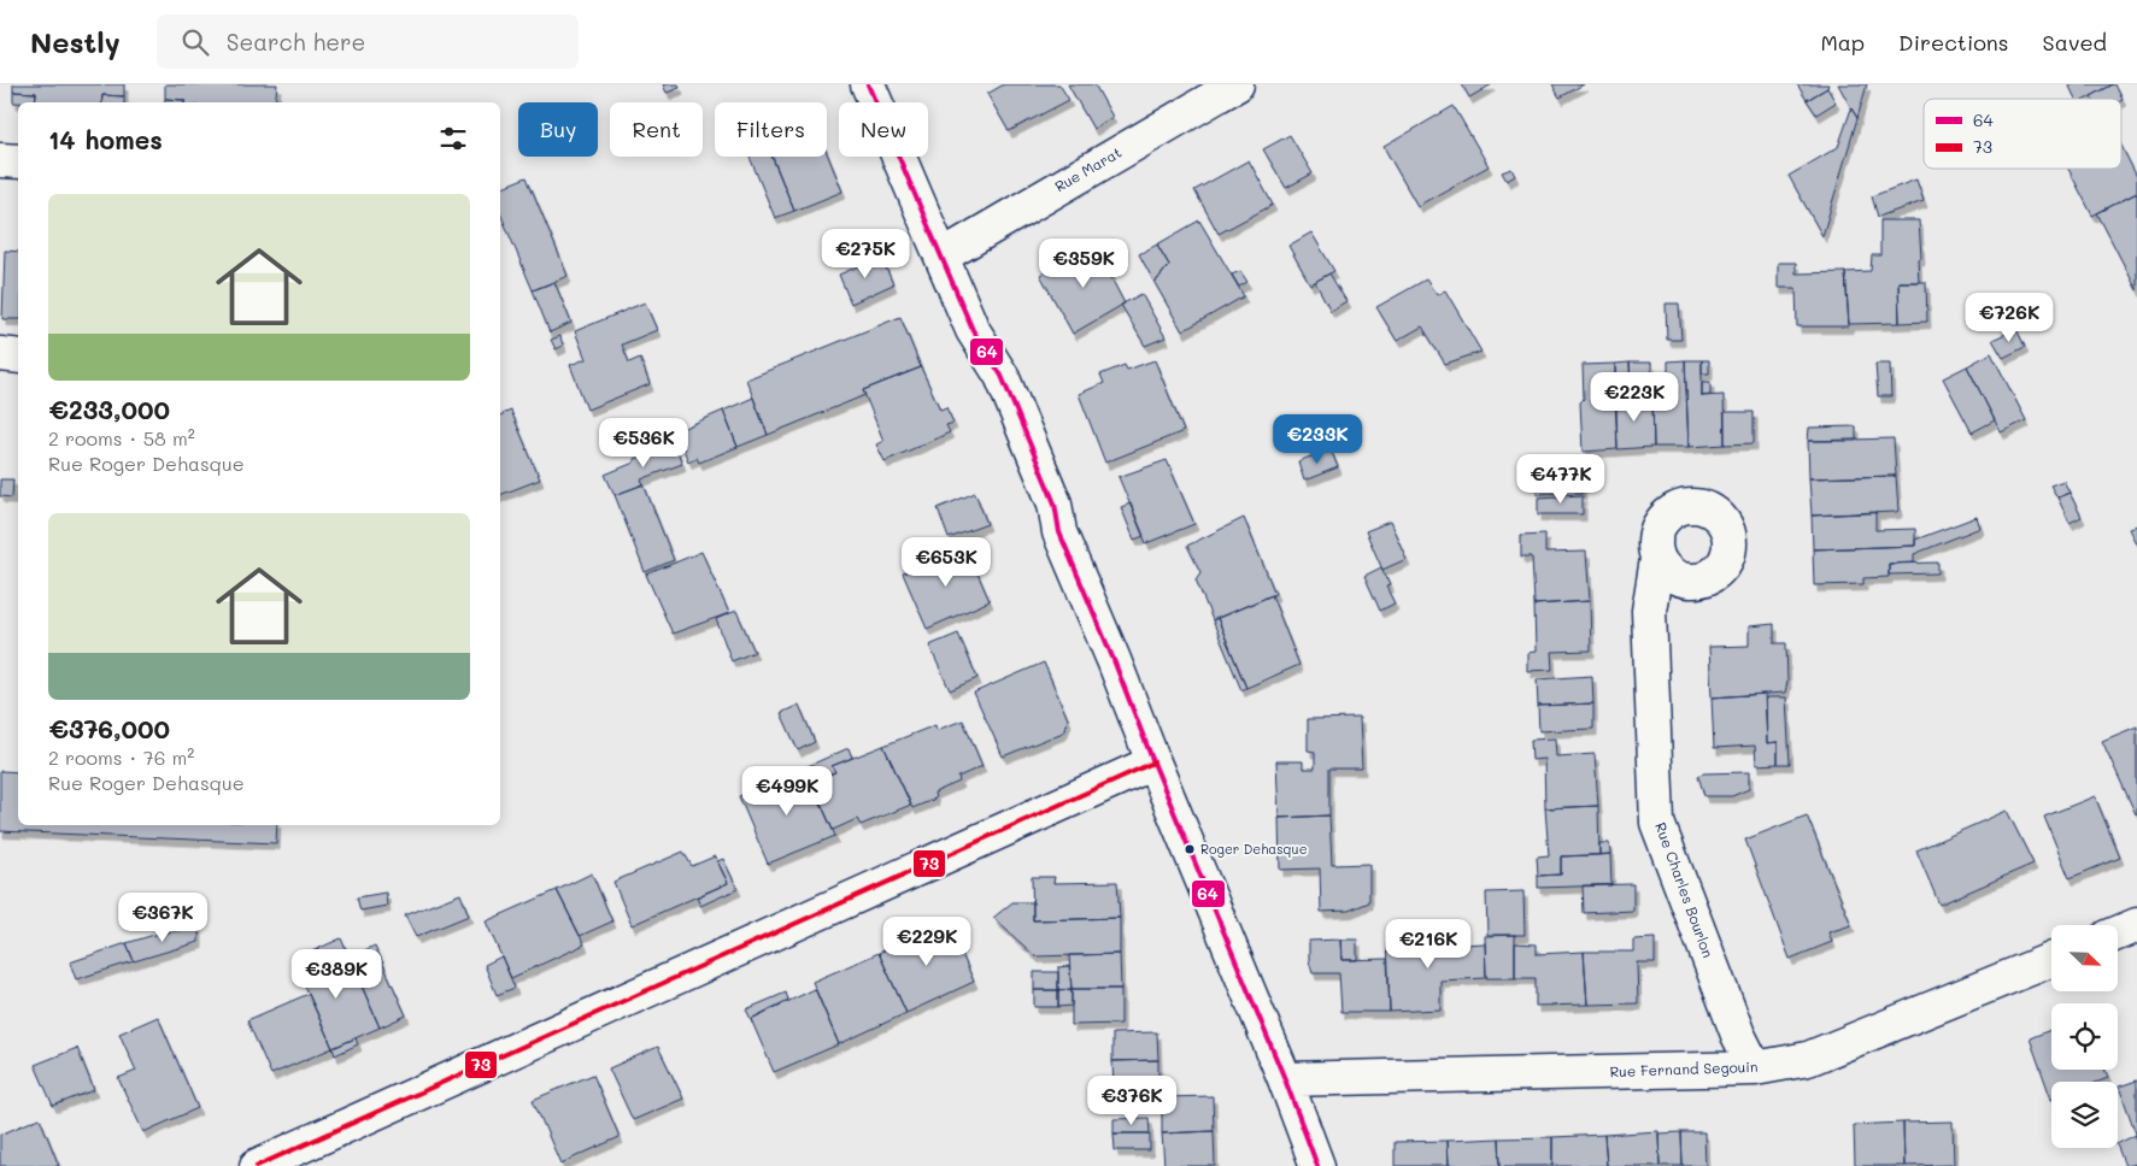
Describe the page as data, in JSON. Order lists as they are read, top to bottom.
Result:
{
  "streets": {
    "street": ["Rue Marat", "Rue Charles Bourlon", "Rue Fernand Segouin"]
  },
  "crossings": [
    ["Rue Charles Bourlon", "Rue Fernand Segouin"]
  ],
  "places": ["Roger Dehasque"],
  "lines": ["transit line 64", "transit line 73"],
  "legend": ["64", "73"],
  "north": "bottom right",
  "page": {
    "header": "Nestly",
    "search": "Search here",
    "nav": ["Map", "Directions", "Saved"],
    "chip": [
      "Buy",
      "Rent",
      "Filters",
      "New"
    ],
    "heading": "14 homes",
    "list": [
      {
        "name": "€233,000",
        "note": "2 rooms · 58 m² · Rue Roger Dehasque"
      },
      {
        "name": "€376,000",
        "note": "2 rooms · 76 m² · Rue Roger Dehasque"
      }
    ],
    "price": [
      "€275K",
      "€359K",
      "€726K",
      "€223K",
      "€233K",
      "€536K",
      "€477K",
      "€653K",
      "€499K",
      "€367K",
      "€229K",
      "€216K",
      "€389K",
      "€376K"
    ]
  }
}
